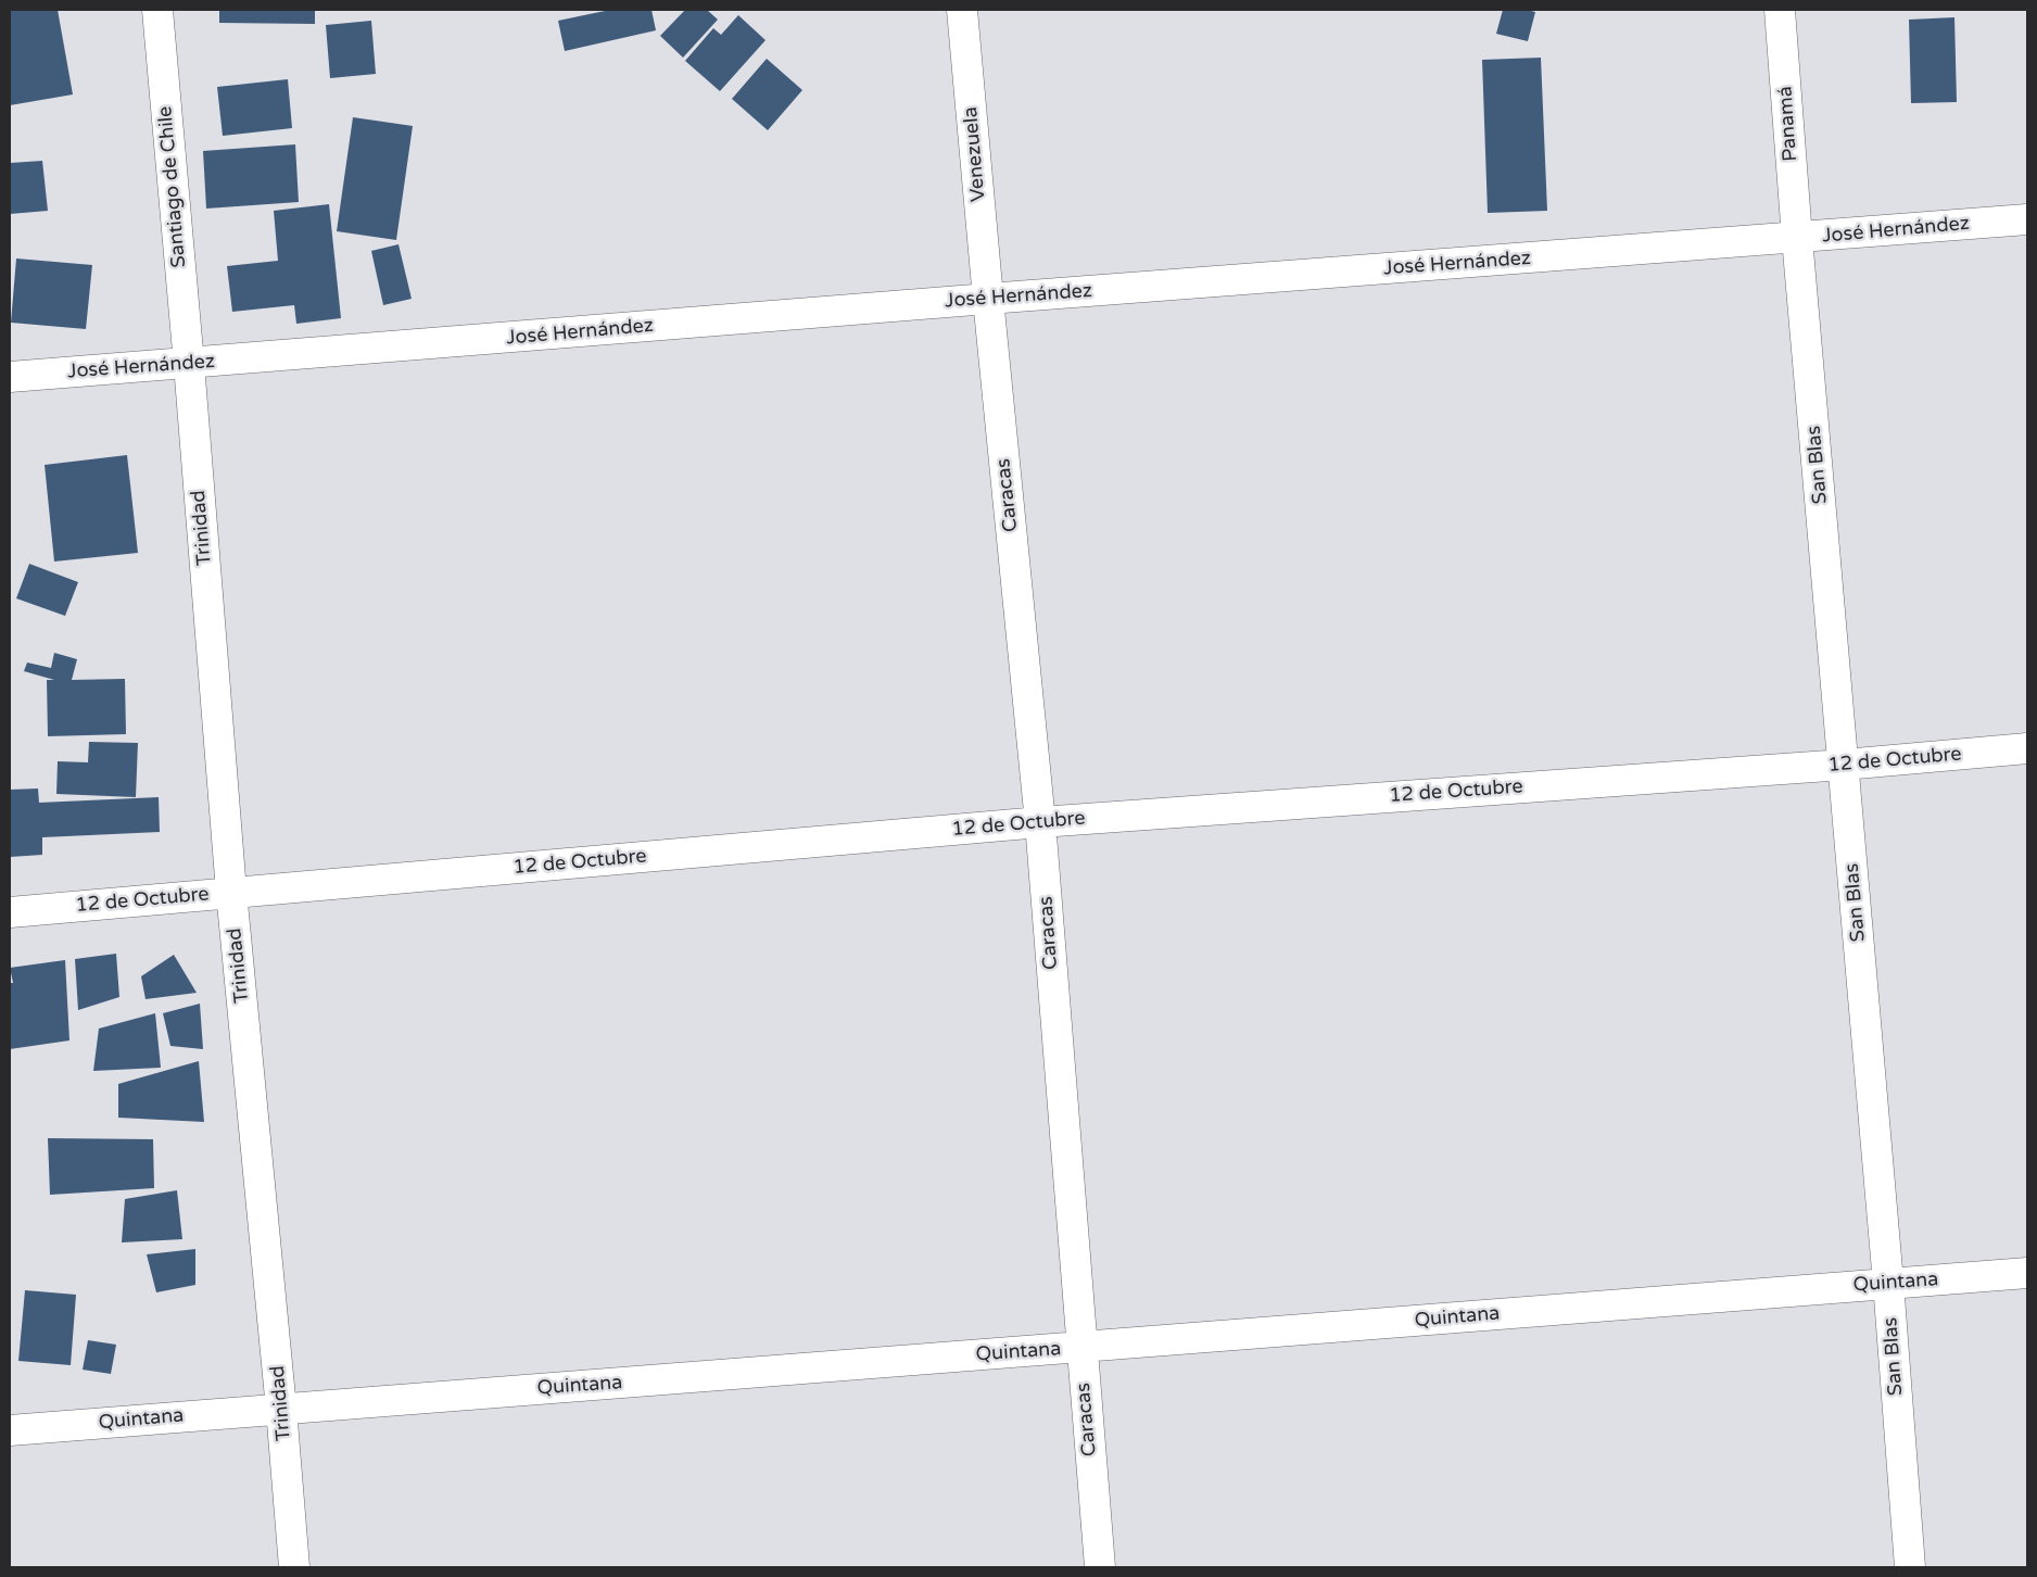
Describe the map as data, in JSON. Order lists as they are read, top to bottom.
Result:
{
  "streets": {
    "street": [
      "Panamá",
      "Venezuela",
      "Santiago de Chile",
      "José Hernández",
      "San Blas",
      "Caracas",
      "Trinidad",
      "12 de Octubre",
      "Quintana"
    ]
  },
  "crossings": [
    ["Panamá", "José Hernández"],
    ["Panamá", "San Blas"],
    ["Venezuela", "José Hernández"],
    ["Venezuela", "Caracas"],
    ["Santiago de Chile", "José Hernández"],
    ["Santiago de Chile", "Trinidad"],
    ["José Hernández", "San Blas"],
    ["José Hernández", "Caracas"],
    ["José Hernández", "Trinidad"],
    ["San Blas", "12 de Octubre"],
    ["San Blas", "Quintana"],
    ["Caracas", "12 de Octubre"],
    ["Caracas", "Quintana"],
    ["Trinidad", "12 de Octubre"],
    ["Trinidad", "Quintana"]
  ]
}
